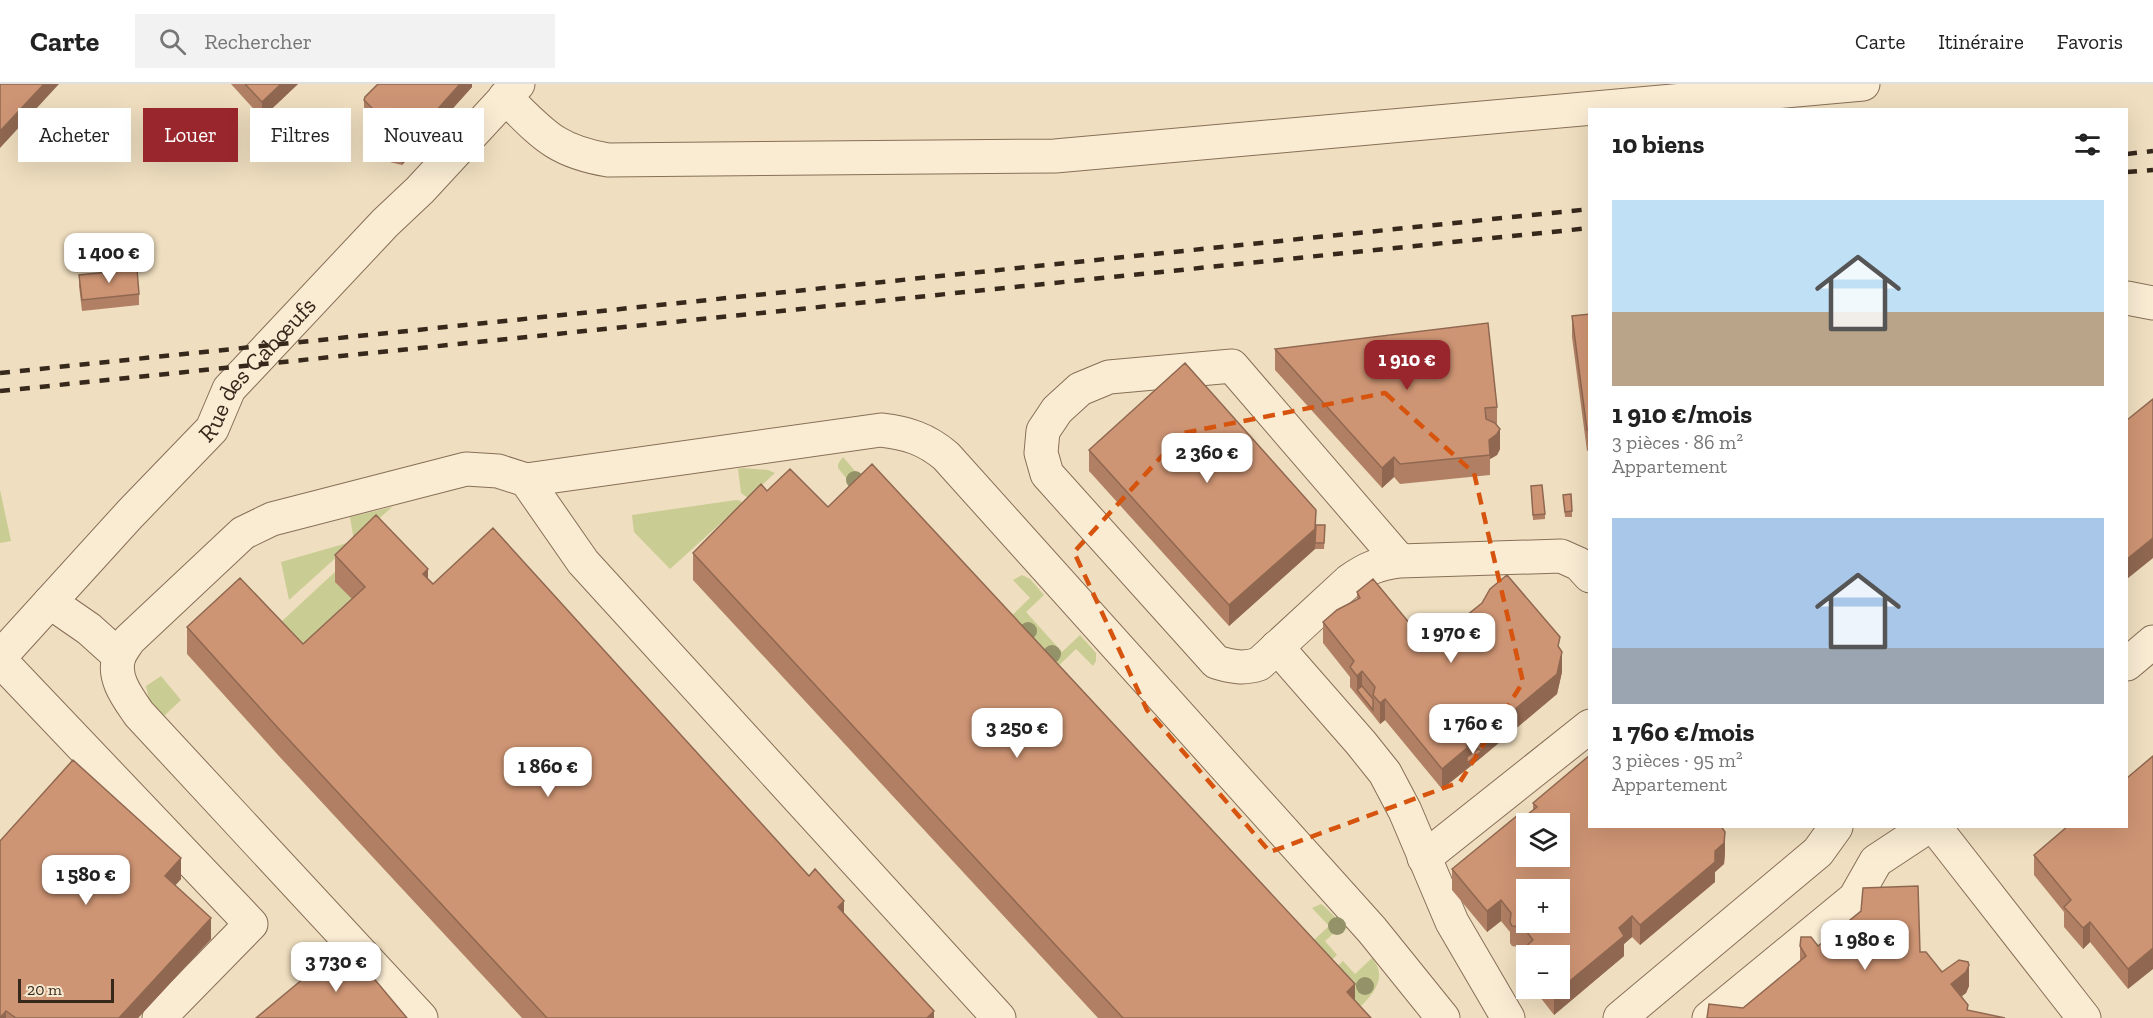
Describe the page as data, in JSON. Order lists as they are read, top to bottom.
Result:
{
  "streets": {
    "street": ["Rue des Cabœufs"]
  },
  "scale_bar": "20 m",
  "page": {
    "header": "Carte",
    "search": "Rechercher",
    "nav": ["Carte", "Itinéraire", "Favoris"],
    "chip": [
      "Acheter",
      "Louer",
      "Filtres",
      "Nouveau"
    ],
    "heading": "10 biens",
    "list": [
      {
        "name": "1 910 €/mois",
        "note": "3 pièces · 86 m² · Appartement"
      },
      {
        "name": "1 760 €/mois",
        "note": "3 pièces · 95 m² · Appartement"
      }
    ],
    "price": [
      "1 400 €",
      "1 910 €",
      "2 360 €",
      "1 970 €",
      "1 760 €",
      "3 250 €",
      "1 860 €",
      "1 580 €",
      "1 980 €",
      "3 730 €"
    ],
    "map_buttons": ["+", "−"],
    "scale": "20 m"
  }
}
